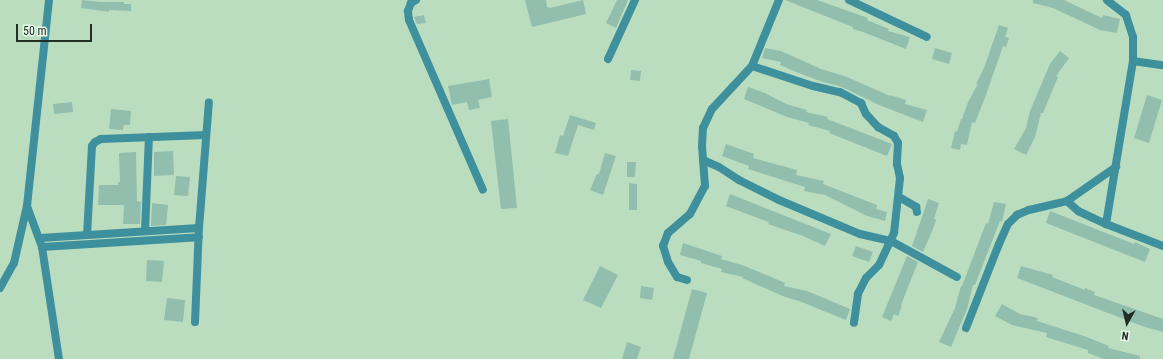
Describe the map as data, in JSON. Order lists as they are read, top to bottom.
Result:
{
  "scale_bar": "50 m",
  "north": "bottom"
}
